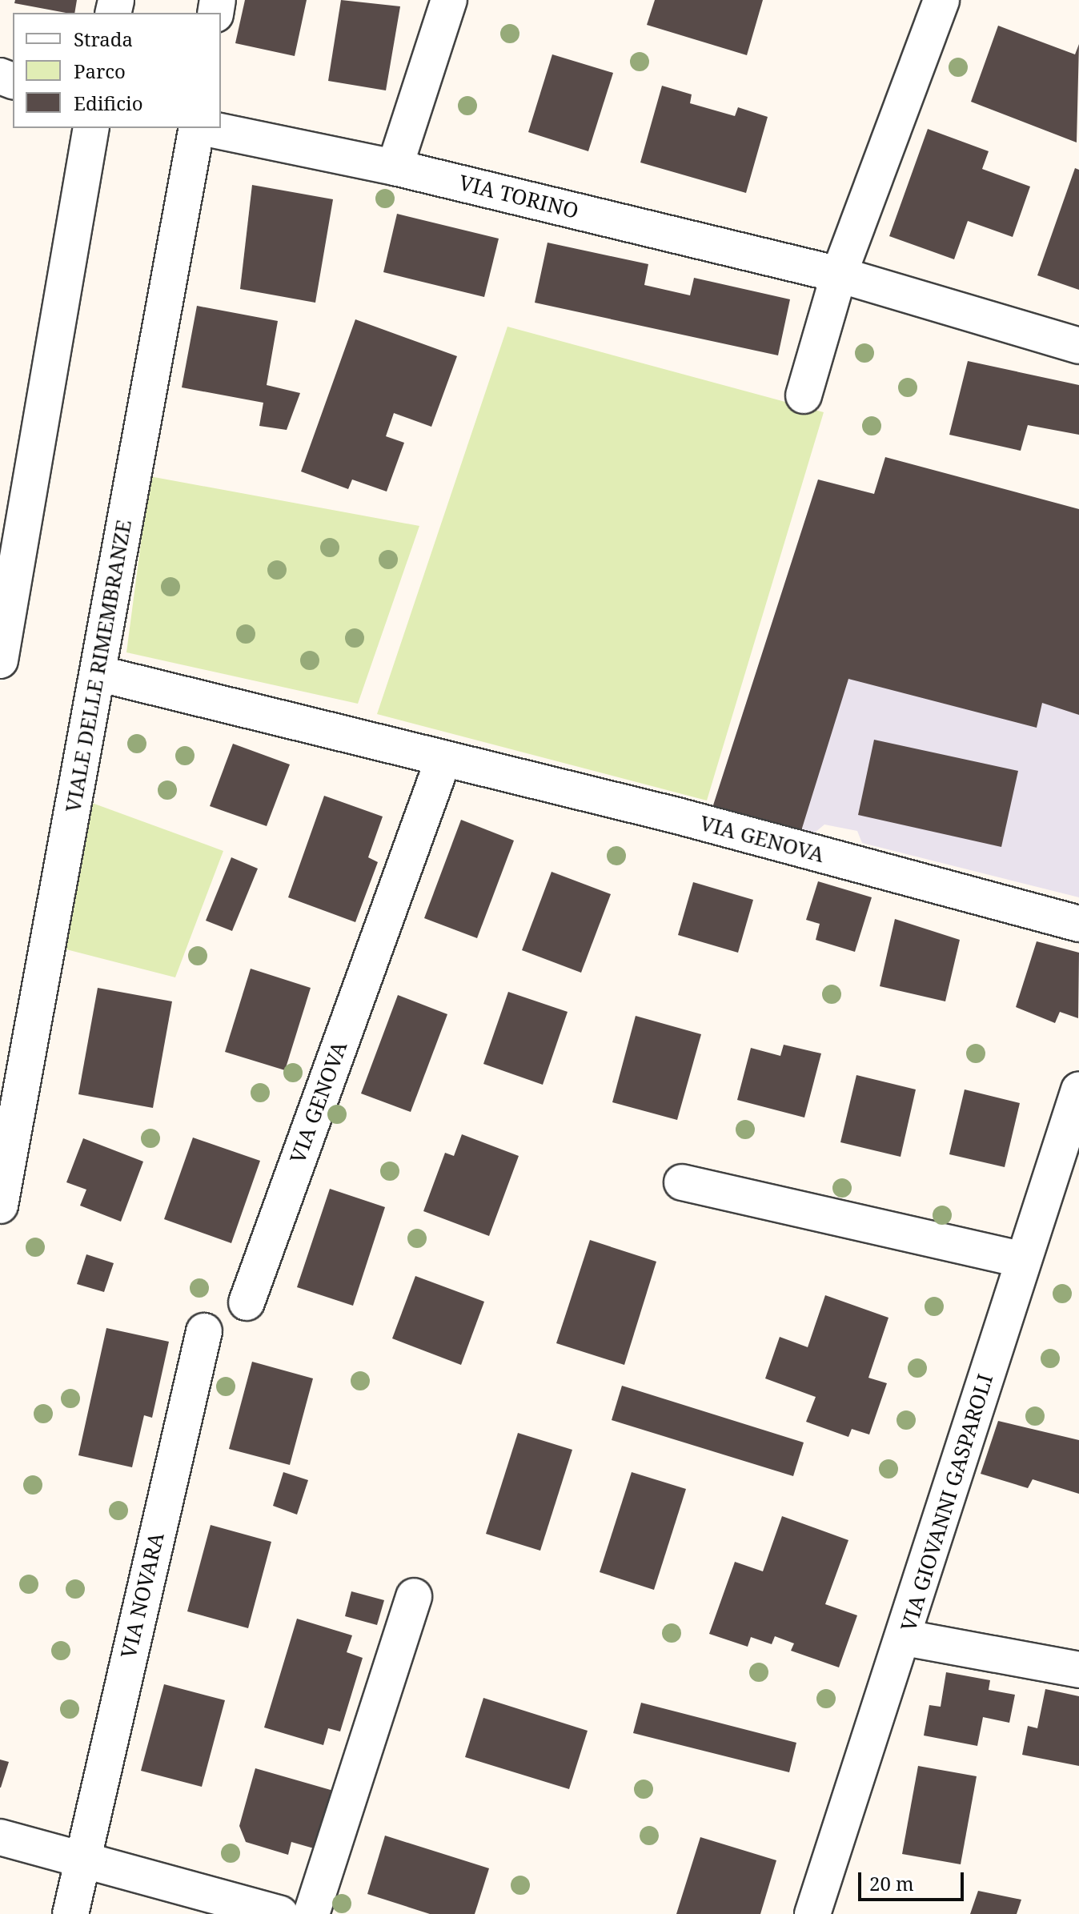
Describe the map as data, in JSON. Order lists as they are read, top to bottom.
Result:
{
  "streets": {
    "street": [
      "VIA TORINO",
      "VIALE DELLE RIMEMBRANZE",
      "VIA GENOVA",
      "VIA GIOVANNI GASPAROLI",
      "VIA NOVARA"
    ]
  },
  "crossings": [
    ["VIALE DELLE RIMEMBRANZE", "VIA GENOVA"]
  ],
  "legend": ["Strada", "Parco", "Edificio"],
  "scale_bar": "20 m"
}
